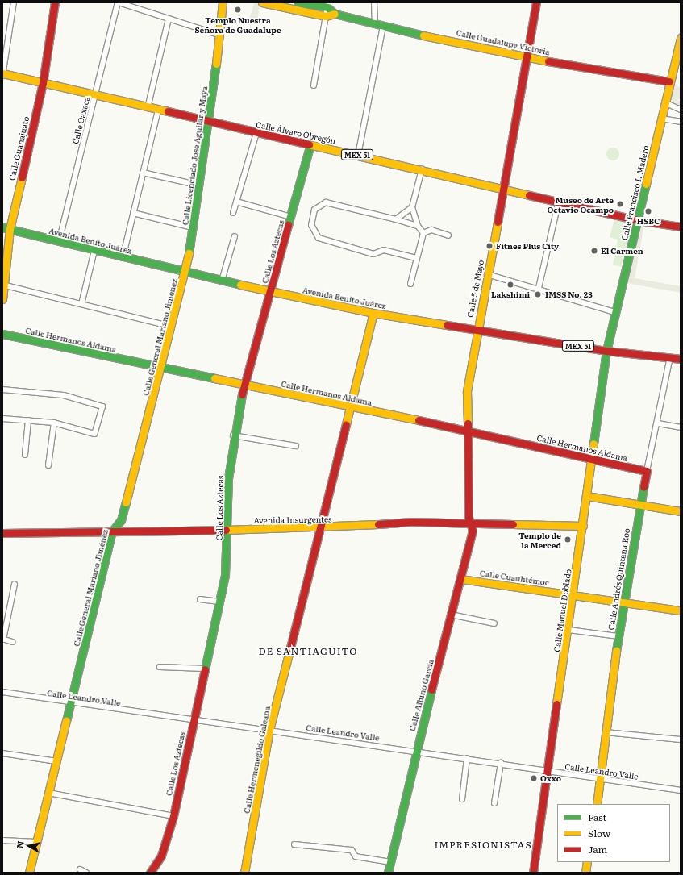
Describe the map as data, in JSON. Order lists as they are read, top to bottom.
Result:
{
  "streets": {
    "main road": [
      "Calle Guadalupe Victoria",
      "Calle Álvaro Obregón",
      "Calle Guanajuato",
      "MEX 51",
      "Calle Licenciado José Aguilar y Maya",
      "Calle Francisco I. Madero",
      "Avenida Benito Juárez",
      "Calle Los Aztecas",
      "Calle 5 de Mayo",
      "Calle General Mariano Jiménez",
      "Calle Hermanos Aldama",
      "Avenida Insurgentes",
      "Calle Cuauhtémoc",
      "Calle Andrés Quintana Roo",
      "Calle Manuel Doblado",
      "Calle Albino García",
      "Calle Hermenegildo Galeana"
    ],
    "street": ["Calle Oaxaca", "Calle Leandro Valle"]
  },
  "crossings": [
    ["Calle Guadalupe Victoria", "Calle Francisco I. Madero"],
    ["Calle Guadalupe Victoria", "Calle 5 de Mayo"],
    ["Calle Oaxaca", "Calle Álvaro Obregón"],
    ["Calle Oaxaca", "Avenida Benito Juárez"],
    ["Calle Álvaro Obregón", "Calle Guanajuato"],
    ["Calle Álvaro Obregón", "Calle Licenciado José Aguilar y Maya"],
    ["Calle Álvaro Obregón", "Calle Francisco I. Madero"],
    ["Calle Álvaro Obregón", "Calle Los Aztecas"],
    ["Calle Álvaro Obregón", "Calle 5 de Mayo"],
    ["Calle Guanajuato", "Avenida Benito Juárez"],
    ["Calle Licenciado José Aguilar y Maya", "Avenida Benito Juárez"],
    ["Calle Licenciado José Aguilar y Maya", "Calle General Mariano Jiménez"],
    ["Calle Francisco I. Madero", "Avenida Benito Juárez"],
    ["Calle Francisco I. Madero", "Calle Manuel Doblado"],
    ["Avenida Benito Juárez", "Calle Los Aztecas"],
    ["Avenida Benito Juárez", "Calle 5 de Mayo"],
    ["Avenida Benito Juárez", "Calle General Mariano Jiménez"],
    ["Avenida Benito Juárez", "Calle Andrés Quintana Roo"],
    ["Avenida Benito Juárez", "Calle Manuel Doblado"],
    ["Avenida Benito Juárez", "Calle Hermenegildo Galeana"],
    ["Calle Los Aztecas", "Calle Hermanos Aldama"],
    ["Calle Los Aztecas", "Avenida Insurgentes"],
    ["Calle Los Aztecas", "Calle Leandro Valle"],
    ["Calle 5 de Mayo", "Calle Hermanos Aldama"],
    ["Calle 5 de Mayo", "Avenida Insurgentes"],
    ["Calle 5 de Mayo", "Calle Albino García"],
    ["Calle General Mariano Jiménez", "Calle Hermanos Aldama"],
    ["Calle General Mariano Jiménez", "Avenida Insurgentes"],
    ["Calle General Mariano Jiménez", "Calle Leandro Valle"],
    ["Calle Hermanos Aldama", "Calle Andrés Quintana Roo"],
    ["Calle Hermanos Aldama", "Calle Manuel Doblado"],
    ["Calle Hermanos Aldama", "Calle Hermenegildo Galeana"],
    ["Avenida Insurgentes", "Calle Manuel Doblado"],
    ["Avenida Insurgentes", "Calle Albino García"],
    ["Avenida Insurgentes", "Calle Hermenegildo Galeana"],
    ["Calle Cuauhtémoc", "Calle Andrés Quintana Roo"],
    ["Calle Cuauhtémoc", "Calle Manuel Doblado"],
    ["Calle Cuauhtémoc", "Calle Albino García"],
    ["Calle Andrés Quintana Roo", "Calle Leandro Valle"],
    ["Calle Manuel Doblado", "Calle Leandro Valle"],
    ["Calle Albino García", "Calle Leandro Valle"],
    ["Calle Leandro Valle", "Calle Hermenegildo Galeana"]
  ],
  "districts": ["DE SANTIAGUITO", "IMPRESIONISTAS"],
  "places": [
    "Templo Nuestra Señora de Guadalupe",
    "Museo de Arte Octavio Ocampo",
    "HSBC",
    "Fitnes Plus City",
    "El Carmen",
    "Lakshimi",
    "IMSS No. 23",
    "Templo de la Merced",
    "Oxxo"
  ],
  "legend": ["Fast", "Slow", "Jam"],
  "north": "left"
}
